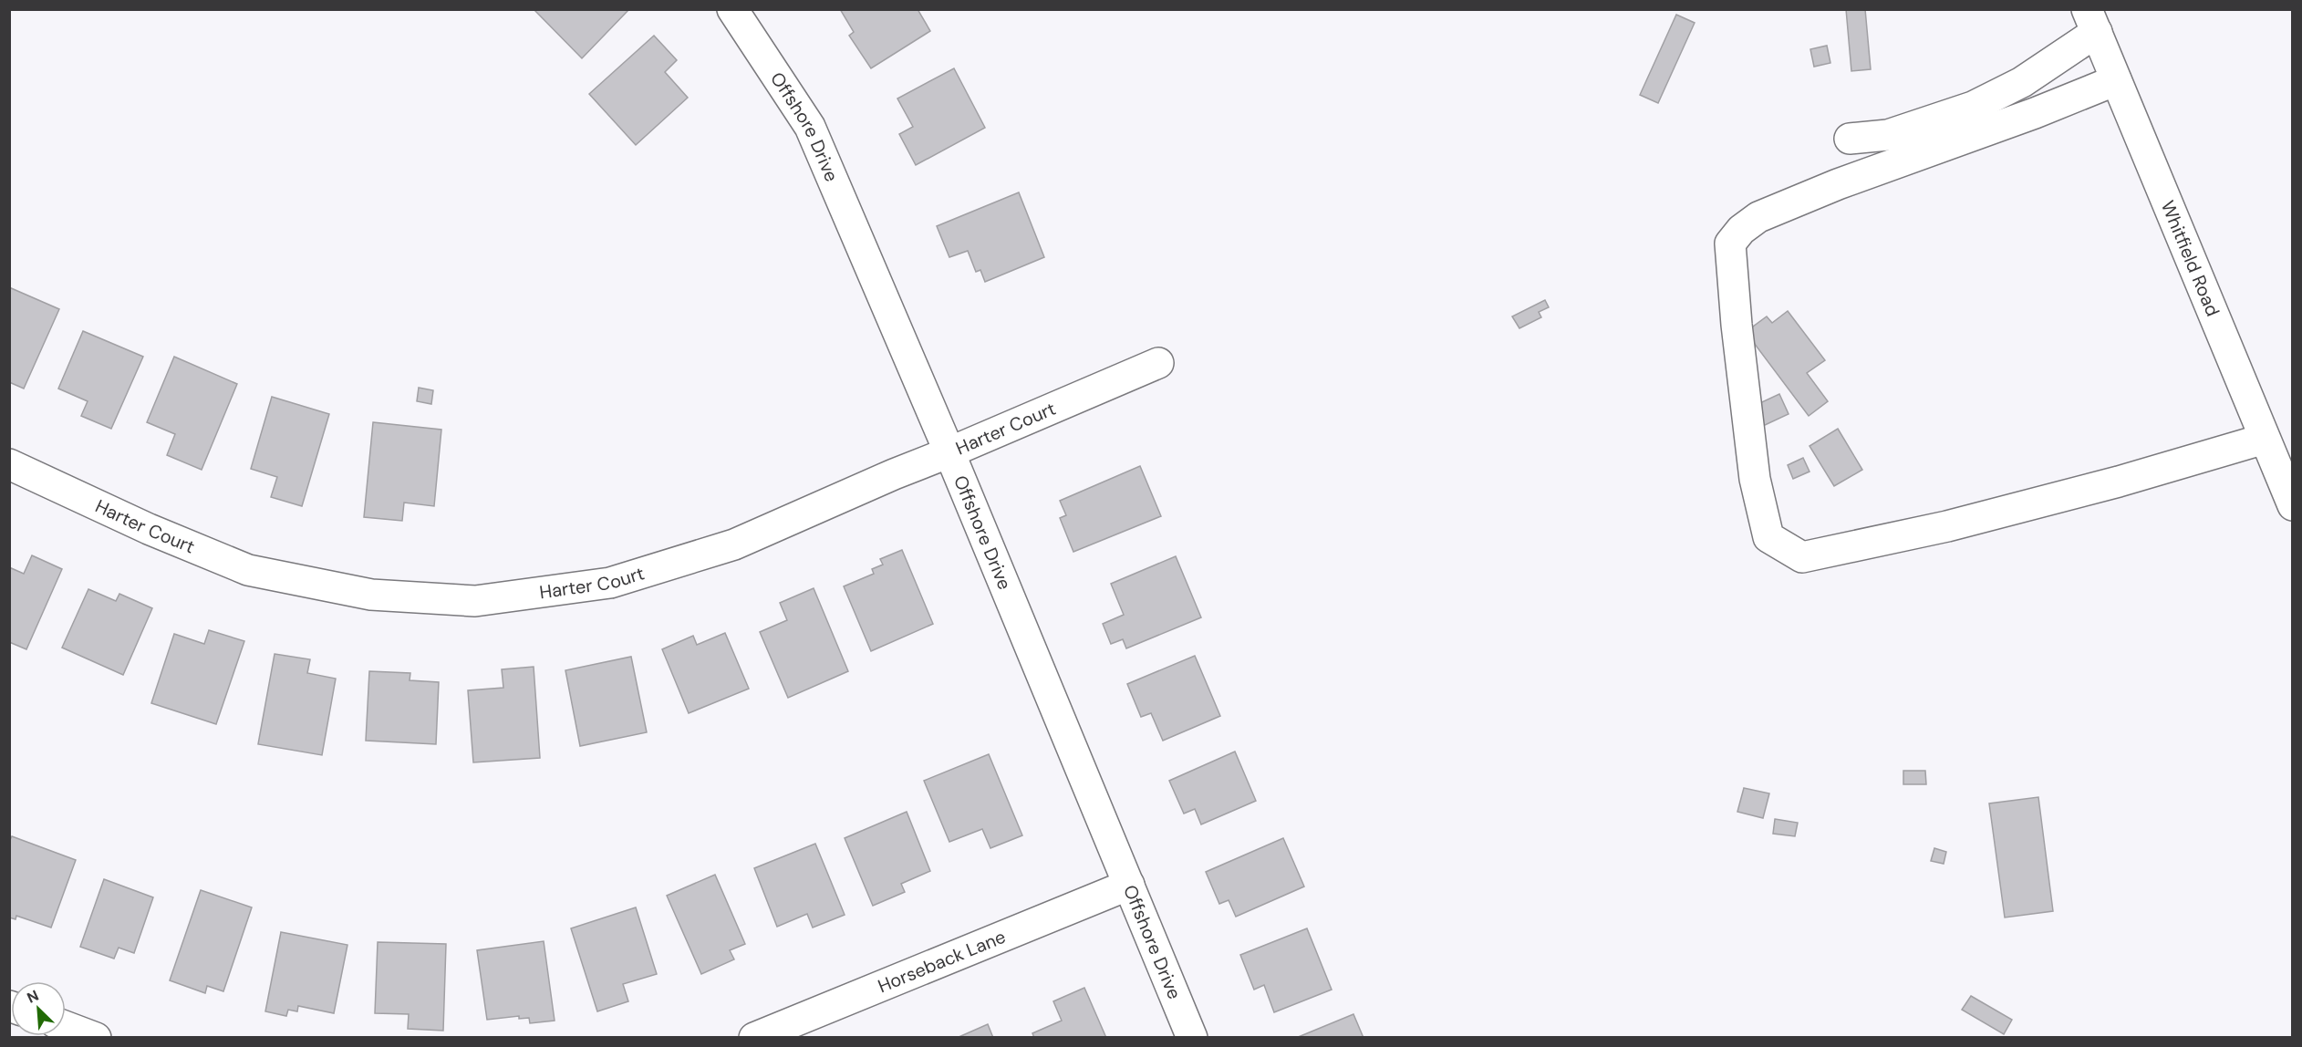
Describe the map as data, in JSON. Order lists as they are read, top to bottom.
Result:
{
  "streets": {
    "street": [
      "Offshore Drive",
      "Whitfield Road",
      "Harter Court",
      "Horseback Lane"
    ]
  },
  "crossings": [
    ["Offshore Drive", "Harter Court"],
    ["Offshore Drive", "Horseback Lane"]
  ],
  "north": "top left"
}
